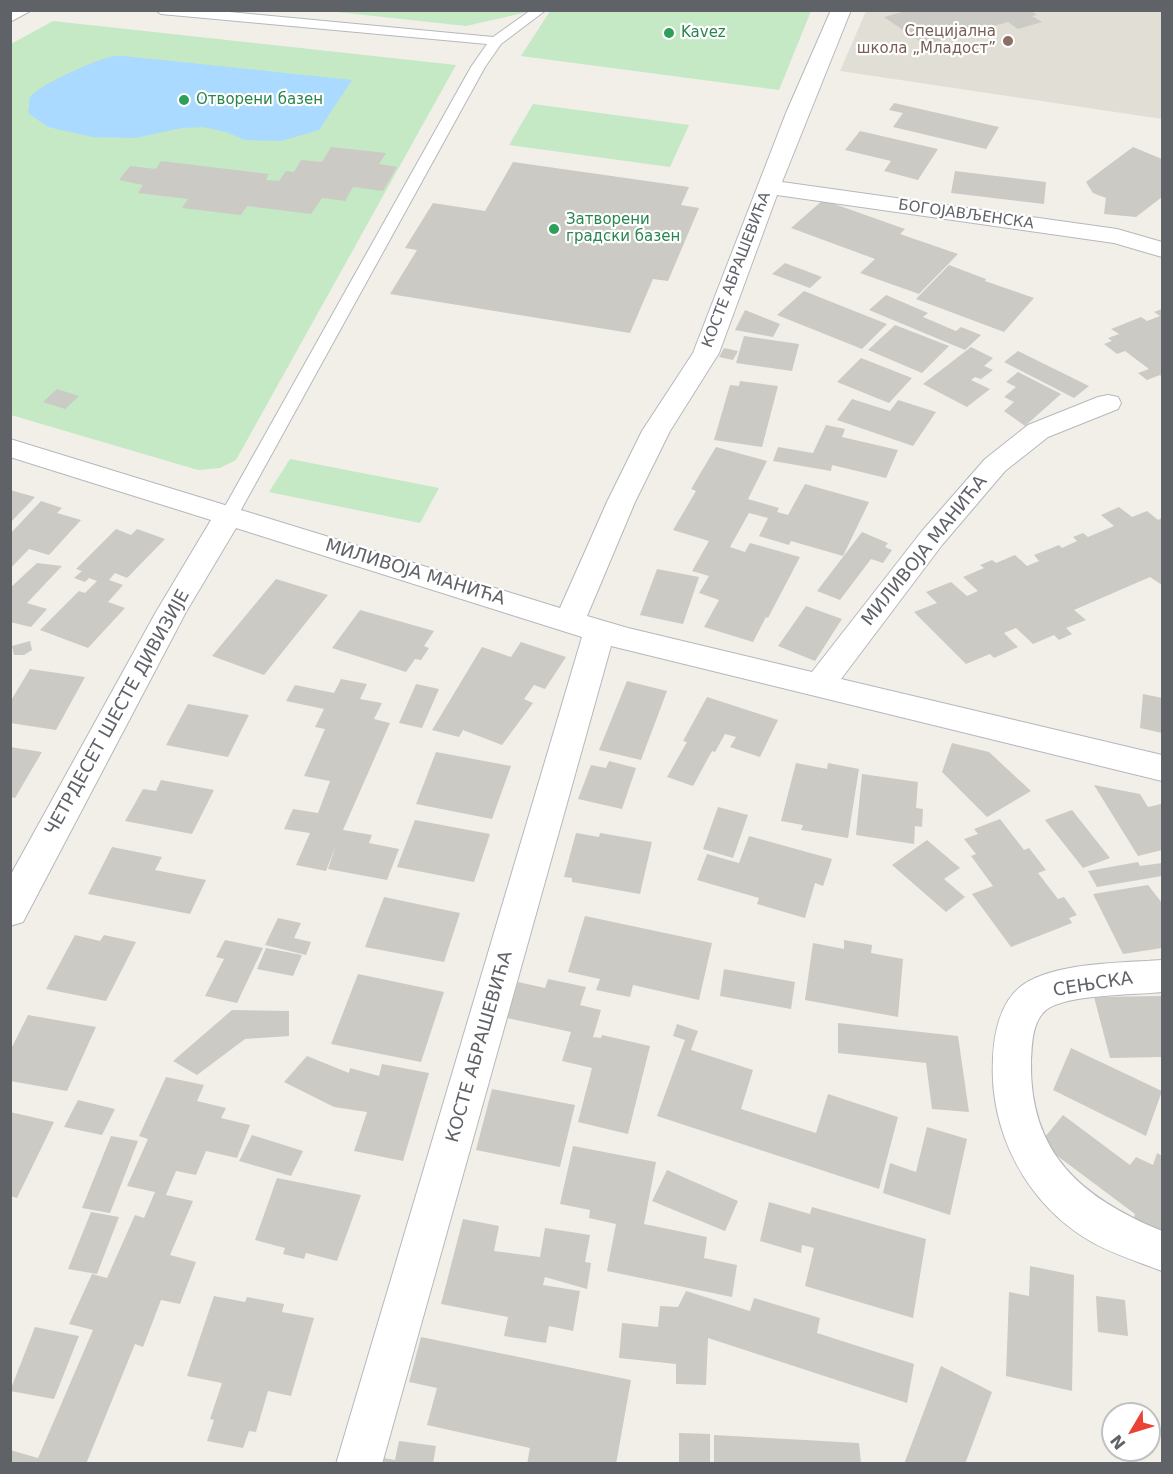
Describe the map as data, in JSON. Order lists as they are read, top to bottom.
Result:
{
  "streets": {
    "street": [
      "БОГОЈАВЉЕНСКА",
      "КОСТЕ АБРАШЕВИЋА",
      "МИЛИВОЈА МАНИЋА",
      "ЧЕТРДЕСЕТ ШЕСТЕ ДИВИЗИЈЕ",
      "СЕЊСКА"
    ]
  },
  "crossings": [
    ["БОГОЈАВЉЕНСКА", "КОСТЕ АБРАШЕВИЋА"],
    ["КОСТЕ АБРАШЕВИЋА", "МИЛИВОЈА МАНИЋА"],
    ["МИЛИВОЈА МАНИЋА", "ЧЕТРДЕСЕТ ШЕСТЕ ДИВИЗИЈЕ"]
  ],
  "places": [
    "Kavez",
    "Специјална школа „Младост”",
    "Отворени базен",
    "Затворени градски базен"
  ],
  "north": "bottom left"
}
